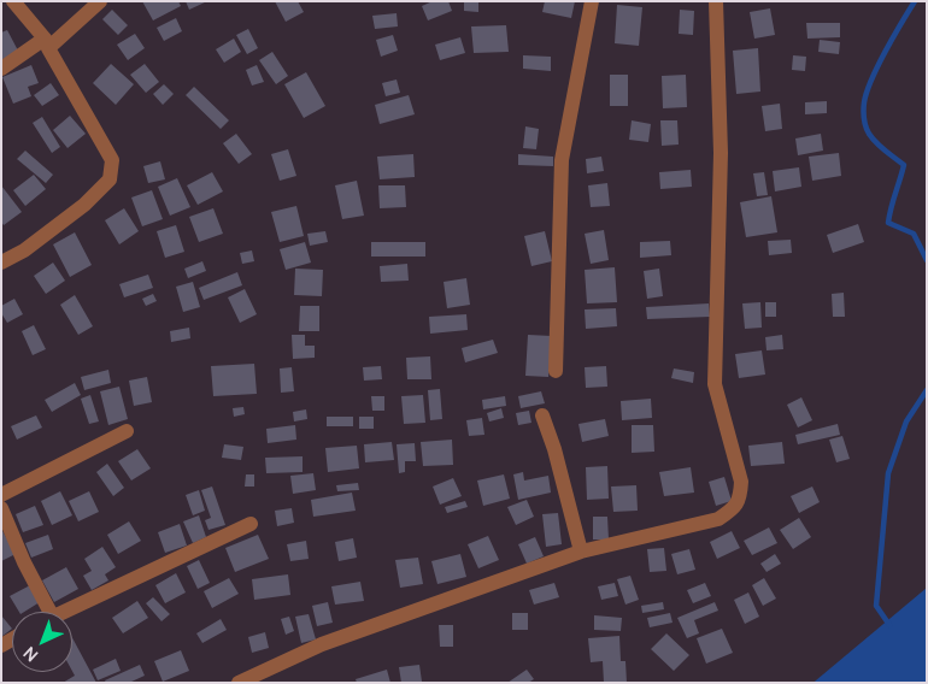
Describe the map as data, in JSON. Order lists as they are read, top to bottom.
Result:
{
  "north": "bottom left"
}
